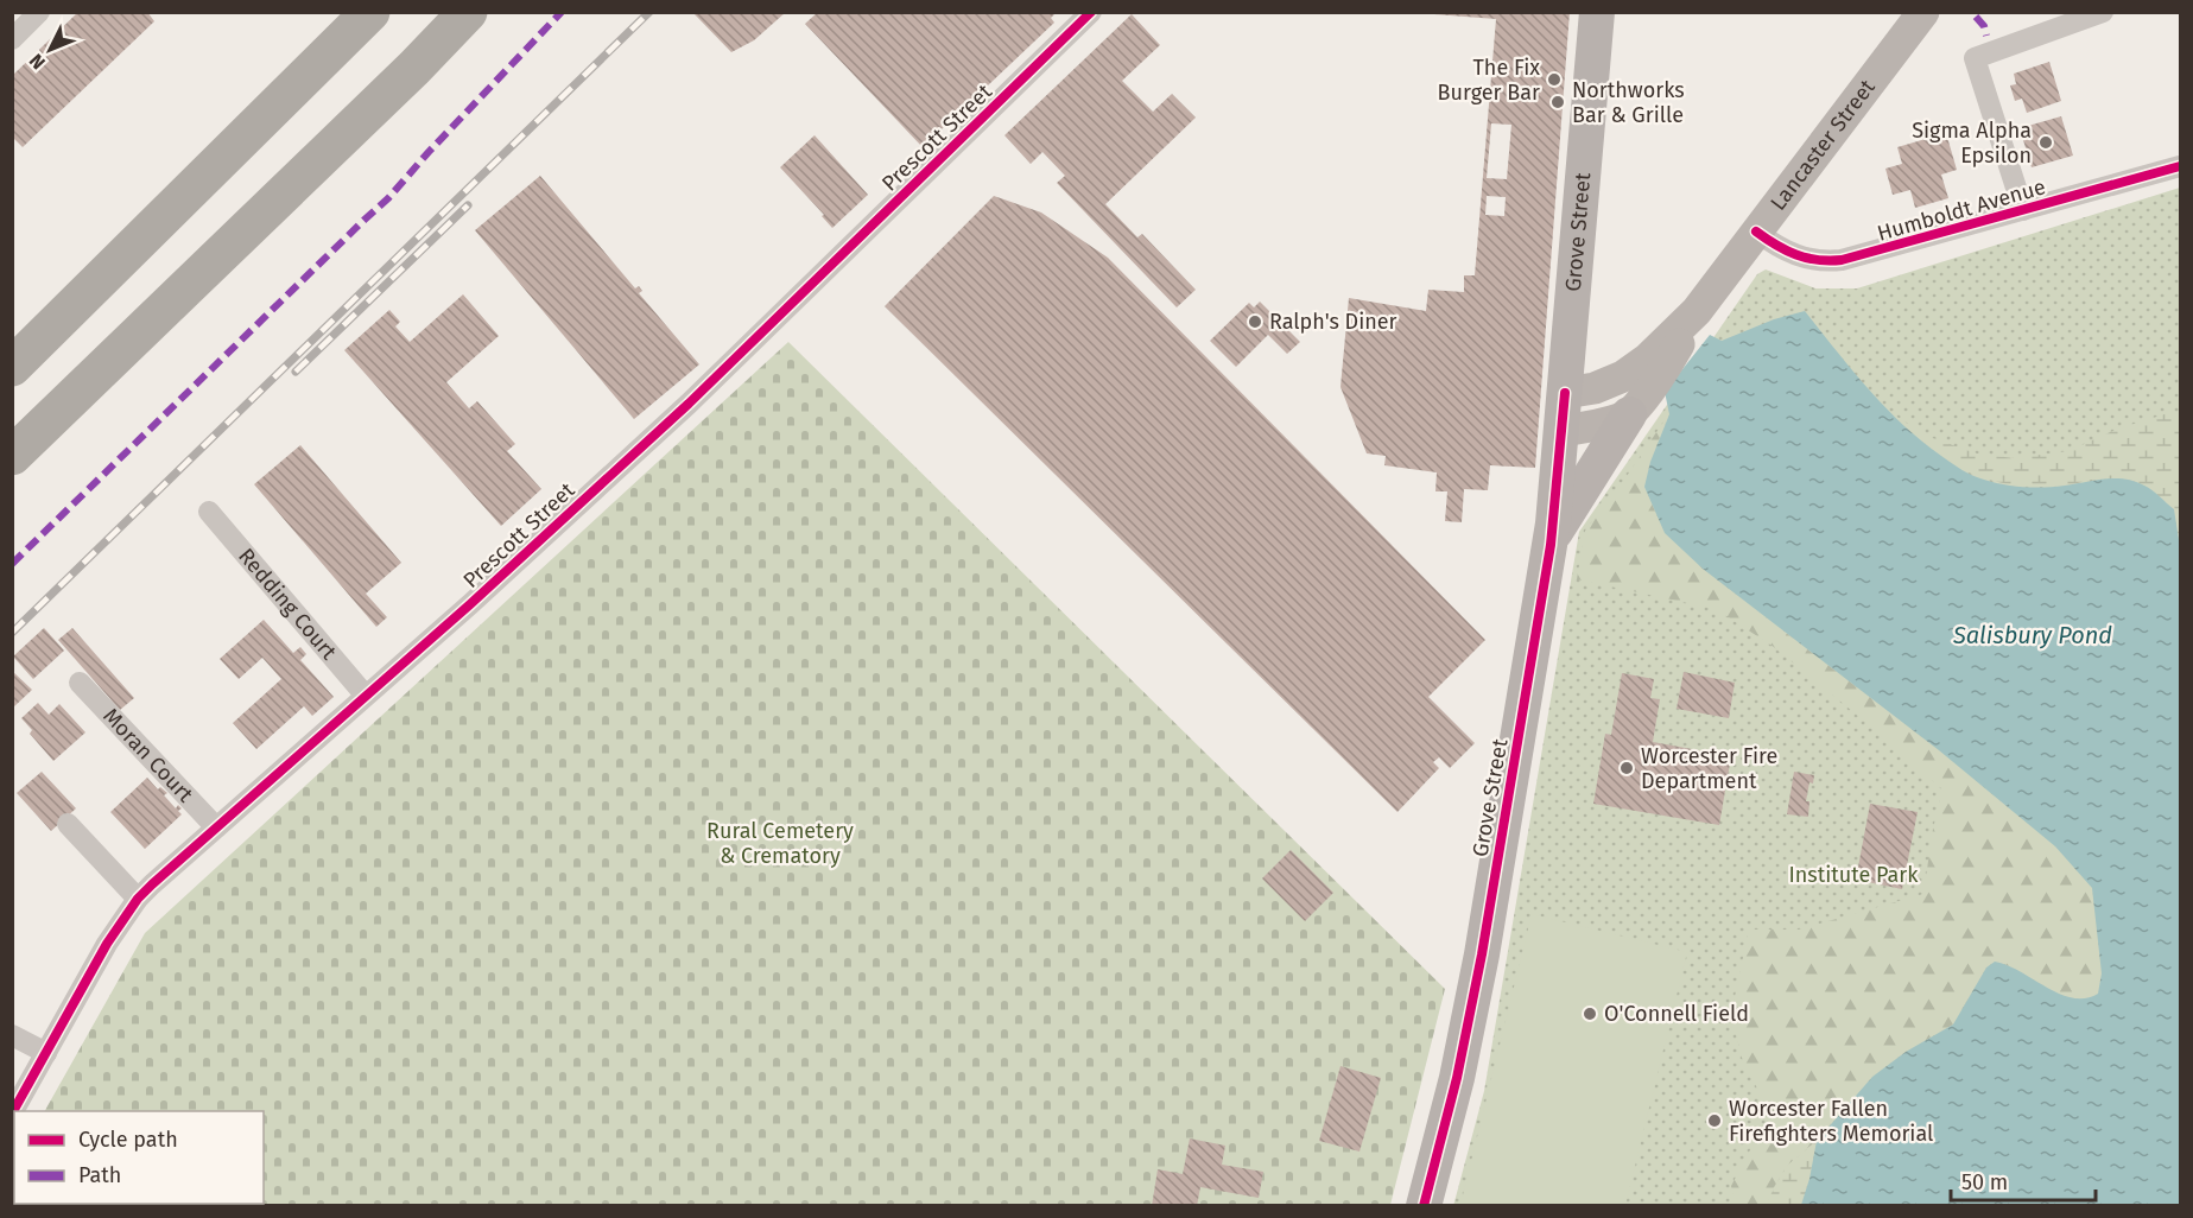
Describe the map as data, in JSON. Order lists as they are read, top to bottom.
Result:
{
  "streets": {
    "main road": ["Lancaster Street", "Grove Street"],
    "street": [
      "Prescott Street",
      "Humboldt Avenue",
      "Redding Court",
      "Moran Court"
    ]
  },
  "crossings": [
    ["Prescott Street", "Redding Court"],
    ["Prescott Street", "Moran Court"],
    ["Lancaster Street", "Humboldt Avenue"],
    ["Lancaster Street", "Grove Street"]
  ],
  "water": ["Salisbury Pond"],
  "parks": ["Rural Cemetery & Crematory", "Institute Park"],
  "places": [
    "The Fix Burger Bar",
    "Northworks Bar & Grille",
    "Sigma Alpha Epsilon",
    "Ralph's Diner",
    "Worcester Fire Department",
    "O'Connell Field",
    "Worcester Fallen Firefighters Memorial"
  ],
  "legend": ["Cycle path", "Path"],
  "scale_bar": "50 m",
  "north": "bottom left"
}
